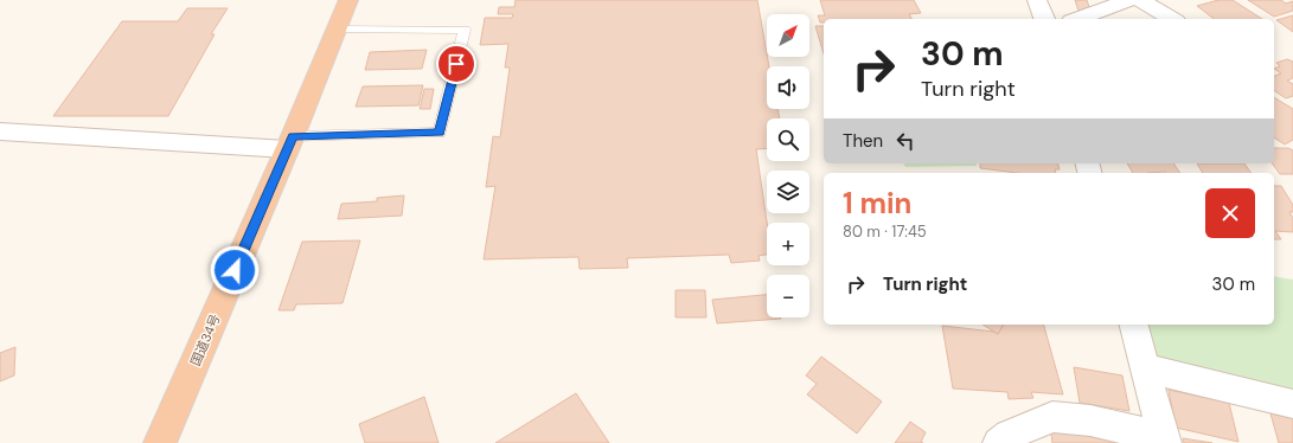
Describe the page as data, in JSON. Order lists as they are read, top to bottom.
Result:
{
  "streets": {
    "highway": ["国道34号"]
  },
  "north": "top right",
  "page": {
    "map_buttons": ["+", "−"],
    "turn": ["30 m", "Turn right"],
    "then": "Then",
    "heading": ["1 min", "80 m · 17:45"],
    "list": [
      {
        "name": "Turn right",
        "value": "30 m"
      }
    ]
  }
}
